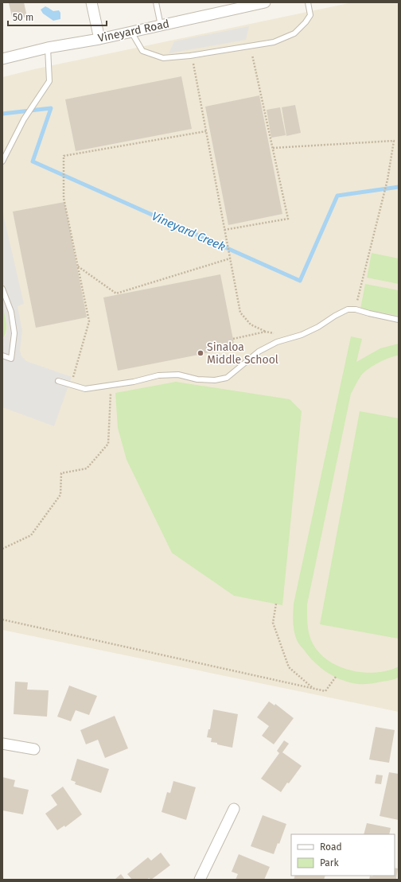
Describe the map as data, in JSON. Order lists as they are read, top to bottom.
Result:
{
  "streets": {
    "street": ["Vineyard Road"]
  },
  "water": ["Vineyard Creek"],
  "places": ["Sinaloa Middle School"],
  "legend": ["Road", "Park"],
  "scale_bar": "50 m"
}
